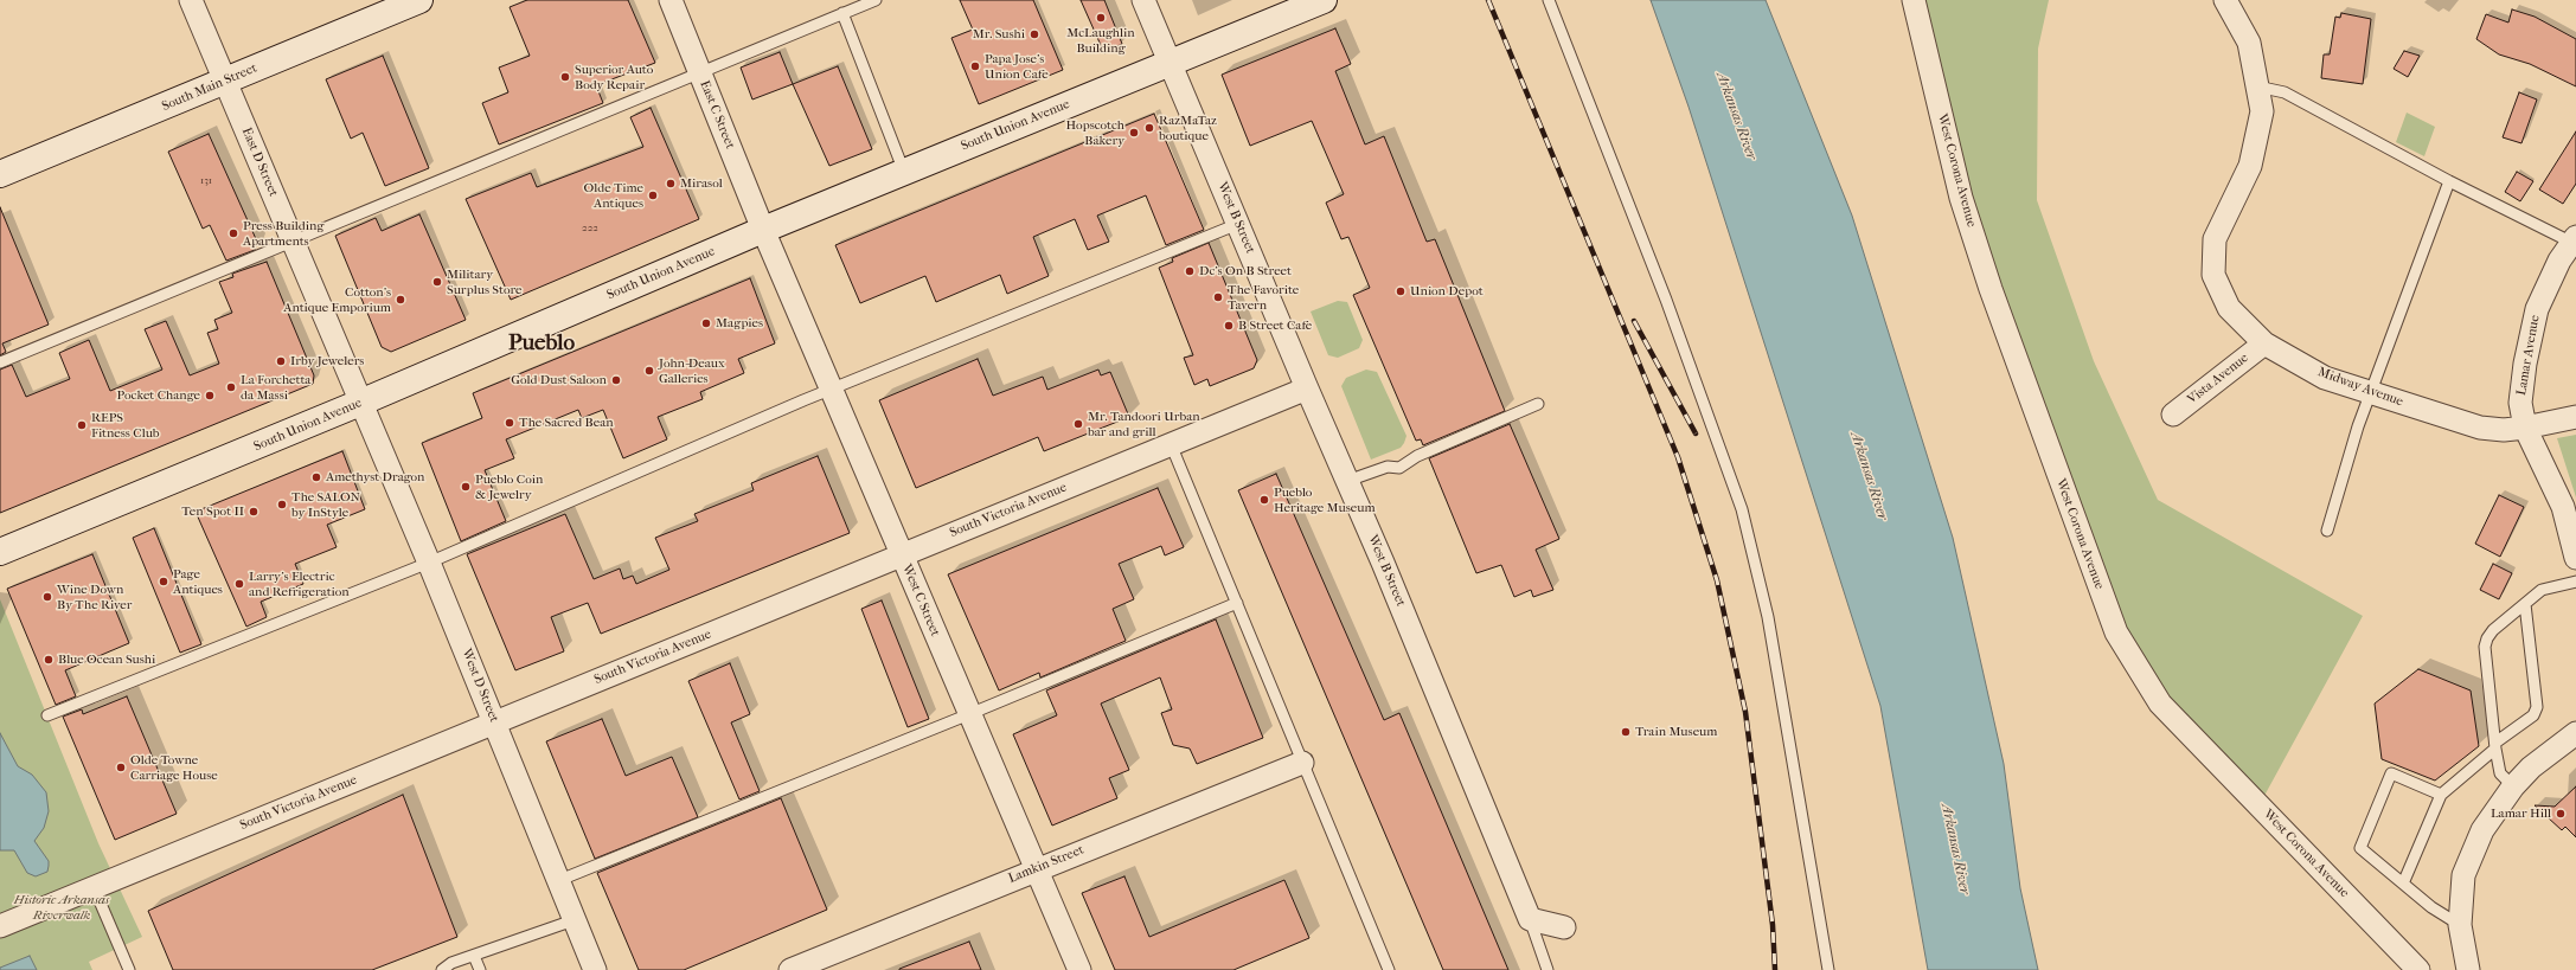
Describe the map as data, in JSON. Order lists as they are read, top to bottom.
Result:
{
  "streets": {
    "street": [
      "South Main Street",
      "East C Street",
      "South Union Avenue",
      "East D Street",
      "West Corona Avenue",
      "West B Street",
      "Lamar Avenue",
      "Vista Avenue",
      "Midway Avenue",
      "South Victoria Avenue",
      "West C Street",
      "West D Street",
      "Lamkin Street"
    ]
  },
  "crossings": [
    ["South Main Street", "East D Street"],
    ["East C Street", "South Union Avenue"],
    ["East C Street", "West C Street"],
    ["South Union Avenue", "East D Street"],
    ["South Union Avenue", "West B Street"],
    ["South Union Avenue", "West C Street"],
    ["South Union Avenue", "West D Street"],
    ["East D Street", "West D Street"],
    ["West B Street", "South Victoria Avenue"],
    ["Lamar Avenue", "Midway Avenue"],
    ["Vista Avenue", "Midway Avenue"],
    ["South Victoria Avenue", "West C Street"],
    ["South Victoria Avenue", "West D Street"],
    ["West C Street", "Lamkin Street"]
  ],
  "districts": ["Pueblo"],
  "water": ["Arkansas River"],
  "parks": ["Historic Arkansas Riverwalk"],
  "places": [
    "McLaughlin Building",
    "Mr. Sushi",
    "Papa Jose's Union Cafe",
    "Superior Auto Body Repair",
    "RazMaTaz boutique",
    "Hopscotch Bakery",
    "Mirasol",
    "Olde Time Antiques",
    "Press Building Apartments",
    "Dc's On B Street",
    "Military Surplus Store",
    "Union Depot",
    "The Favorite Tavern",
    "Cotton's Antique Emporium",
    "Magpies",
    "B Street Cafe",
    "Irby Jewelers",
    "John-Deaux Galleries",
    "Gold Dust Saloon",
    "La Forchetta da Massi",
    "Pocket Change",
    "The Sacred Bean",
    "Mr. Tandoori Urban bar and grill",
    "REPS Fitness Club",
    "Amethyst Dragon",
    "Pueblo Coin & Jewelry",
    "Pueblo Heritage Museum",
    "The SALON by InStyle",
    "Ten Spot II",
    "Page Antiques",
    "Larry's Electric and Refrigeration",
    "Wine Down By The River",
    "Blue Ocean Sushi",
    "Train Museum",
    "Olde Towne Carriage House",
    "Lamar Hill"
  ],
  "house_numbers": ["131", "222"]
}
